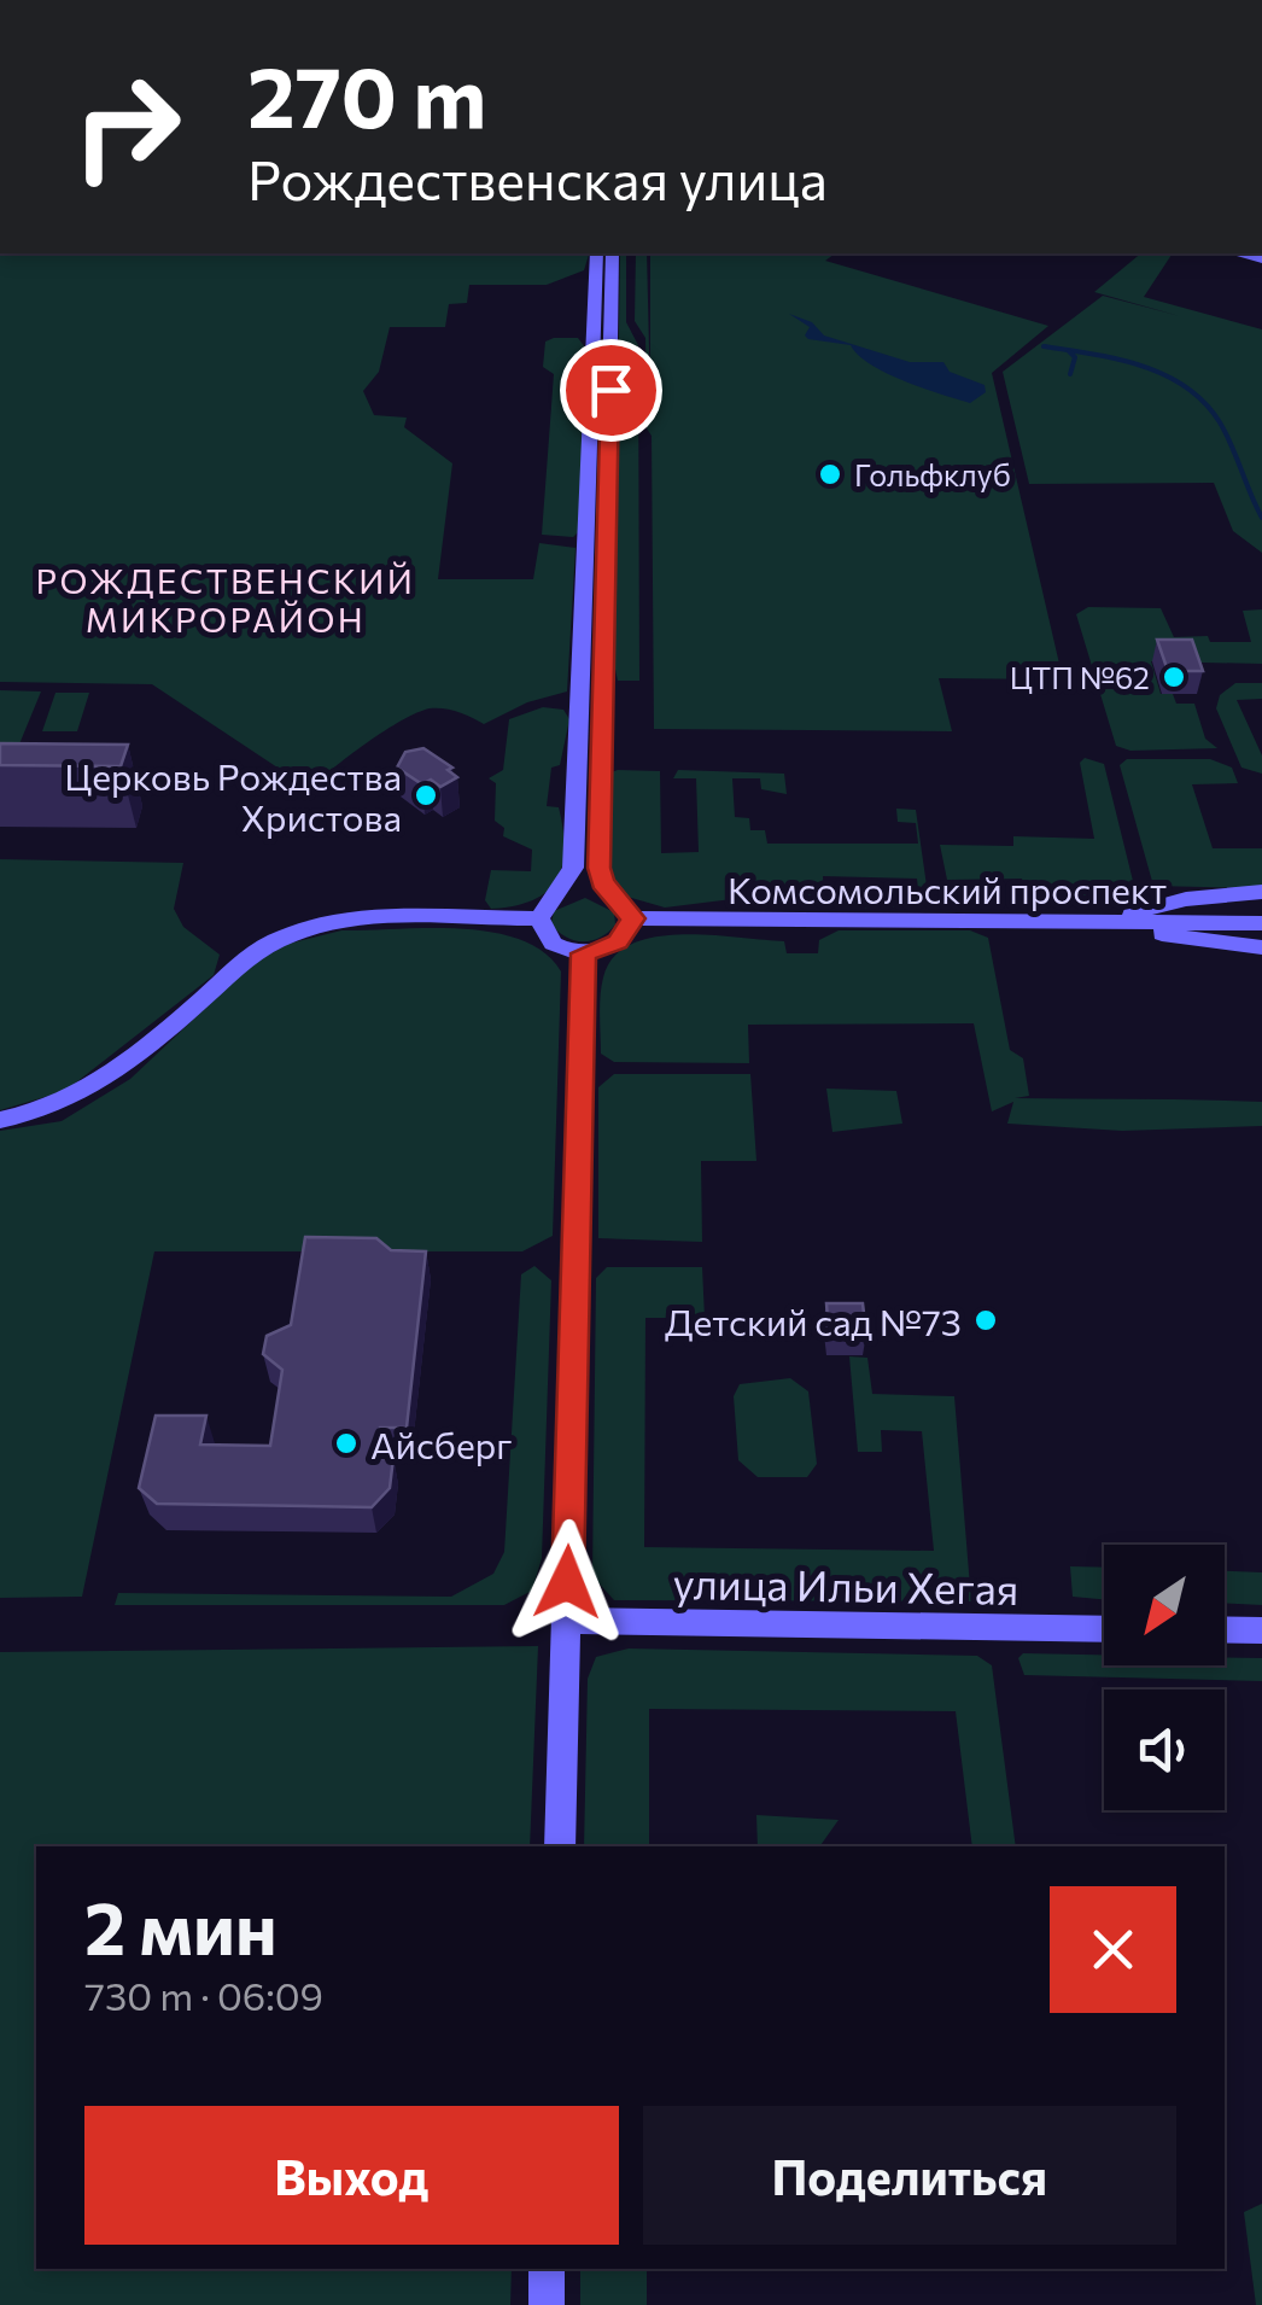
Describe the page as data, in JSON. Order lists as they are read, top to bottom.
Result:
{
  "streets": {
    "main road": ["Комсомольский проспект", "улица Ильи Хегая"]
  },
  "districts": ["РОЖДЕСТВЕНСКИЙ МИКРОРАЙОН"],
  "places": [
    "Гольфклуб",
    "ЦТП №62",
    "Церковь Рождества Христова",
    "Детский сад №73",
    "Айсберг"
  ],
  "north": "bottom left",
  "page": {
    "turn": ["270 m", "Рождественская улица"],
    "heading": ["2 мин", "730 m · 06:09"],
    "buttons": ["Выход", "Поделиться"]
  }
}
